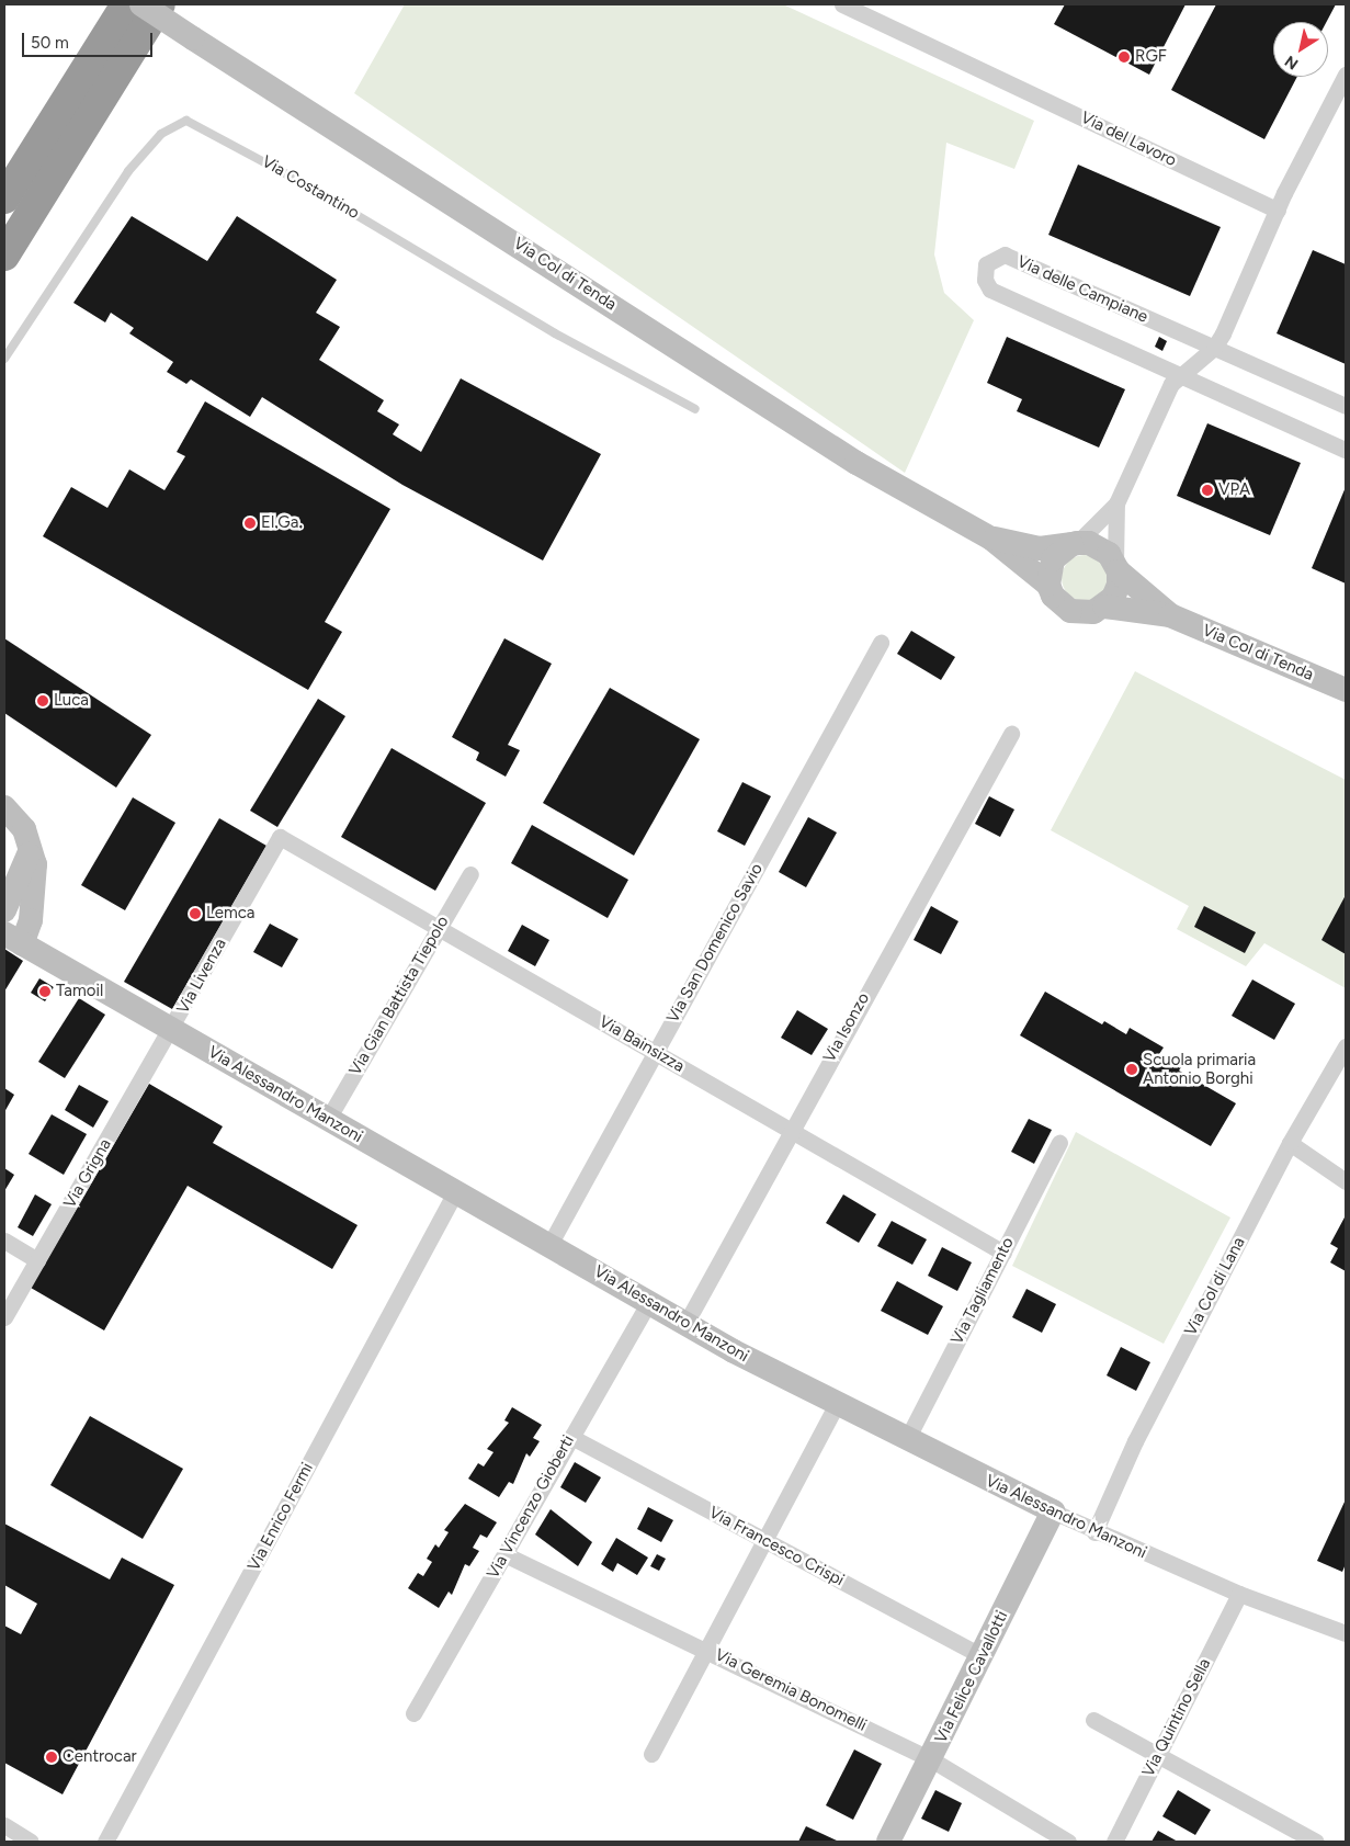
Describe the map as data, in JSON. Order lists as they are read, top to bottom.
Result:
{
  "streets": {
    "main road": ["Via Col di Tenda", "Via Alessandro Manzoni", "Via Felice Cavallotti"],
    "street": [
      "Via del Lavoro",
      "Via delle Campiane",
      "Via San Domenico Savio",
      "Via Livenza",
      "Via Gian Battista Tiepolo",
      "Via Isonzo",
      "Via Bainsizza",
      "Via Grigna",
      "Via Col di Lana",
      "Via Tagliamento",
      "Via Vincenzo Gioberti",
      "Via Enrico Fermi",
      "Via Francesco Crispi",
      "Via Geremia Bonomelli",
      "Via Quintino Sella"
    ],
    "lane": ["Via Costantino"]
  },
  "crossings": [
    ["Via San Domenico Savio", "Via Bainsizza"],
    ["Via San Domenico Savio", "Via Alessandro Manzoni"],
    ["Via Livenza", "Via Bainsizza"],
    ["Via Livenza", "Via Alessandro Manzoni"],
    ["Via Livenza", "Via Grigna"],
    ["Via Gian Battista Tiepolo", "Via Bainsizza"],
    ["Via Gian Battista Tiepolo", "Via Alessandro Manzoni"],
    ["Via Isonzo", "Via Bainsizza"],
    ["Via Isonzo", "Via Alessandro Manzoni"],
    ["Via Bainsizza", "Via Tagliamento"],
    ["Via Alessandro Manzoni", "Via Grigna"],
    ["Via Alessandro Manzoni", "Via Col di Lana"],
    ["Via Alessandro Manzoni", "Via Tagliamento"],
    ["Via Alessandro Manzoni", "Via Vincenzo Gioberti"],
    ["Via Alessandro Manzoni", "Via Enrico Fermi"],
    ["Via Alessandro Manzoni", "Via Felice Cavallotti"],
    ["Via Alessandro Manzoni", "Via Quintino Sella"],
    ["Via Vincenzo Gioberti", "Via Francesco Crispi"],
    ["Via Vincenzo Gioberti", "Via Geremia Bonomelli"],
    ["Via Francesco Crispi", "Via Felice Cavallotti"],
    ["Via Felice Cavallotti", "Via Geremia Bonomelli"]
  ],
  "places": [
    "RGF",
    "VPA",
    "El.Ga.",
    "Luca",
    "Lemca",
    "Tamoil",
    "Scuola primaria Antonio Borghi",
    "Centrocar"
  ],
  "scale_bar": "50 m",
  "north": "bottom left"
}
